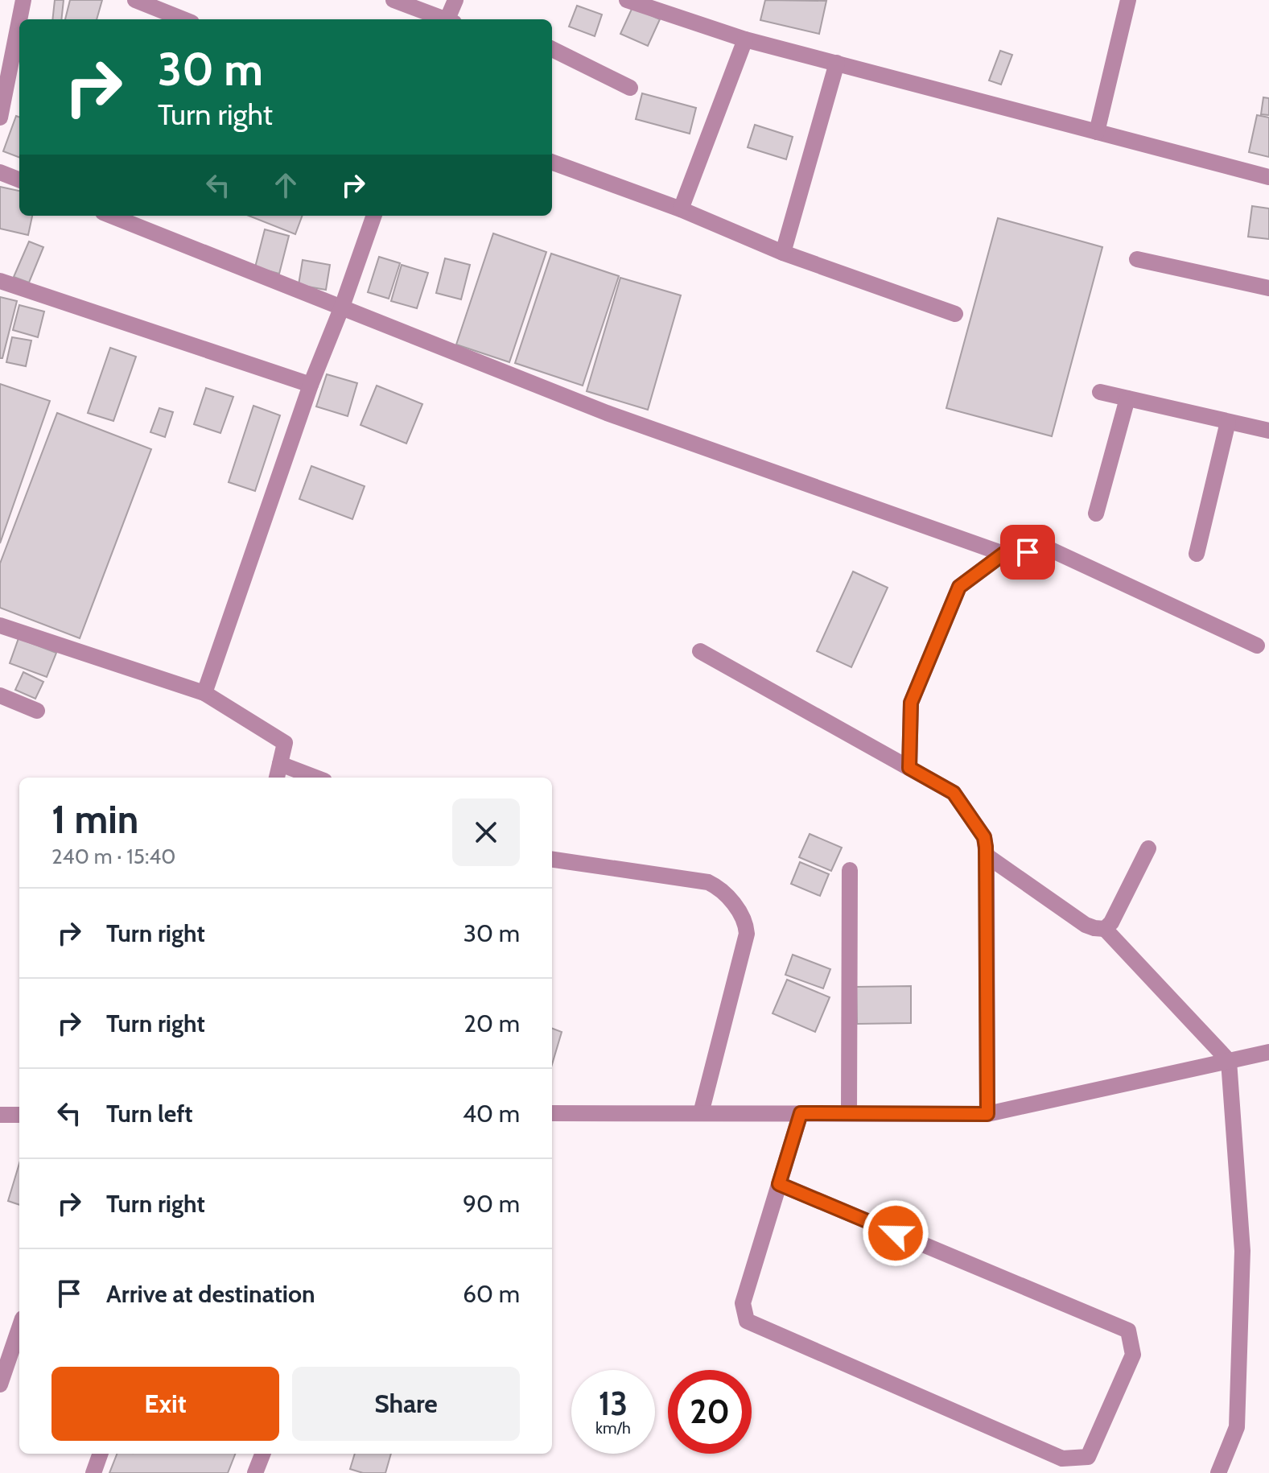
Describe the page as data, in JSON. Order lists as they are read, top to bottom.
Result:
{
  "page": {
    "turn": ["30 m", "Turn right"],
    "heading": ["1 min", "240 m · 15:40"],
    "list": [
      {
        "name": "Turn right",
        "value": "30 m"
      },
      {
        "name": "Turn right",
        "value": "20 m"
      },
      {
        "name": "Turn left",
        "value": "40 m"
      },
      {
        "name": "Turn right",
        "value": "90 m"
      },
      {
        "name": "Arrive at destination",
        "value": "60 m"
      }
    ],
    "buttons": ["Exit", "Share"],
    "speed": "13 km/h",
    "limit": "20"
  }
}
